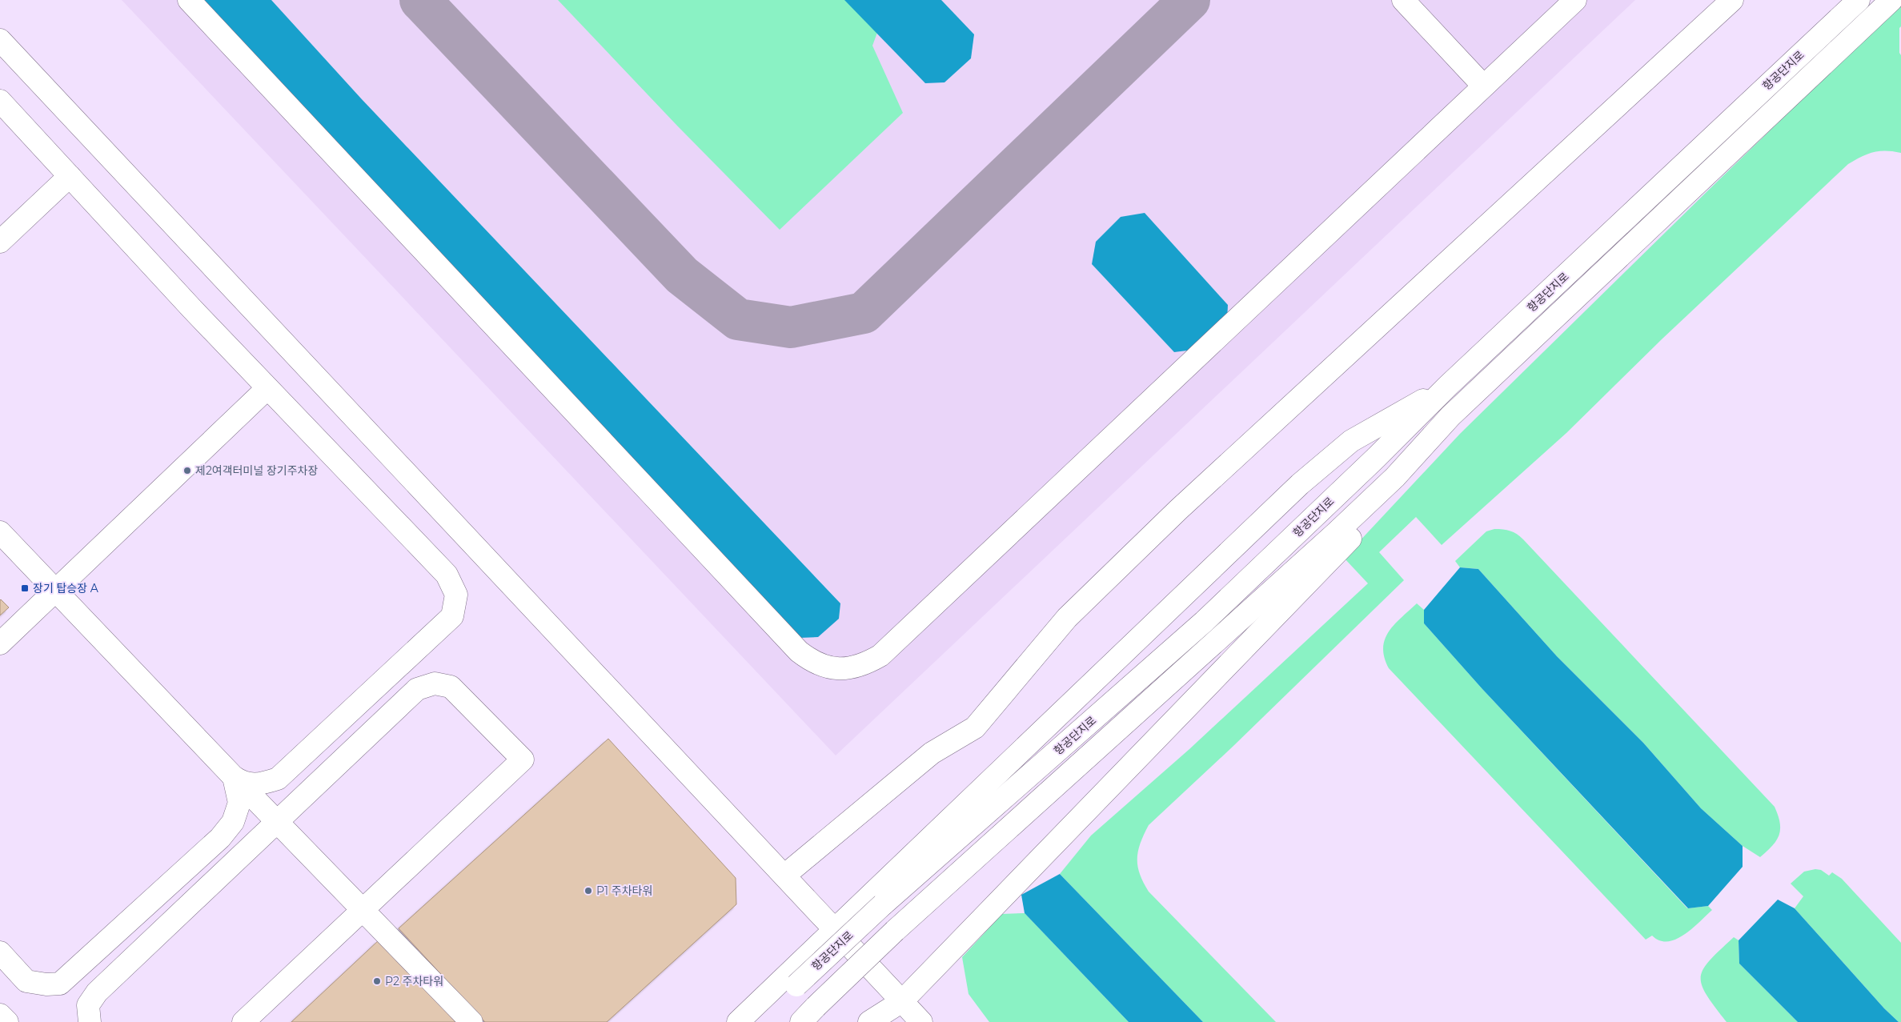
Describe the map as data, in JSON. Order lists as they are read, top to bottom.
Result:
{
  "streets": {
    "street": ["항공단지로"]
  },
  "places": {
    "other": ["제2여객터미널 장기주차장", "P1 주차타워", "P2 주차타워"],
    "transit": ["장기 탑승장 A"]
  }
}
